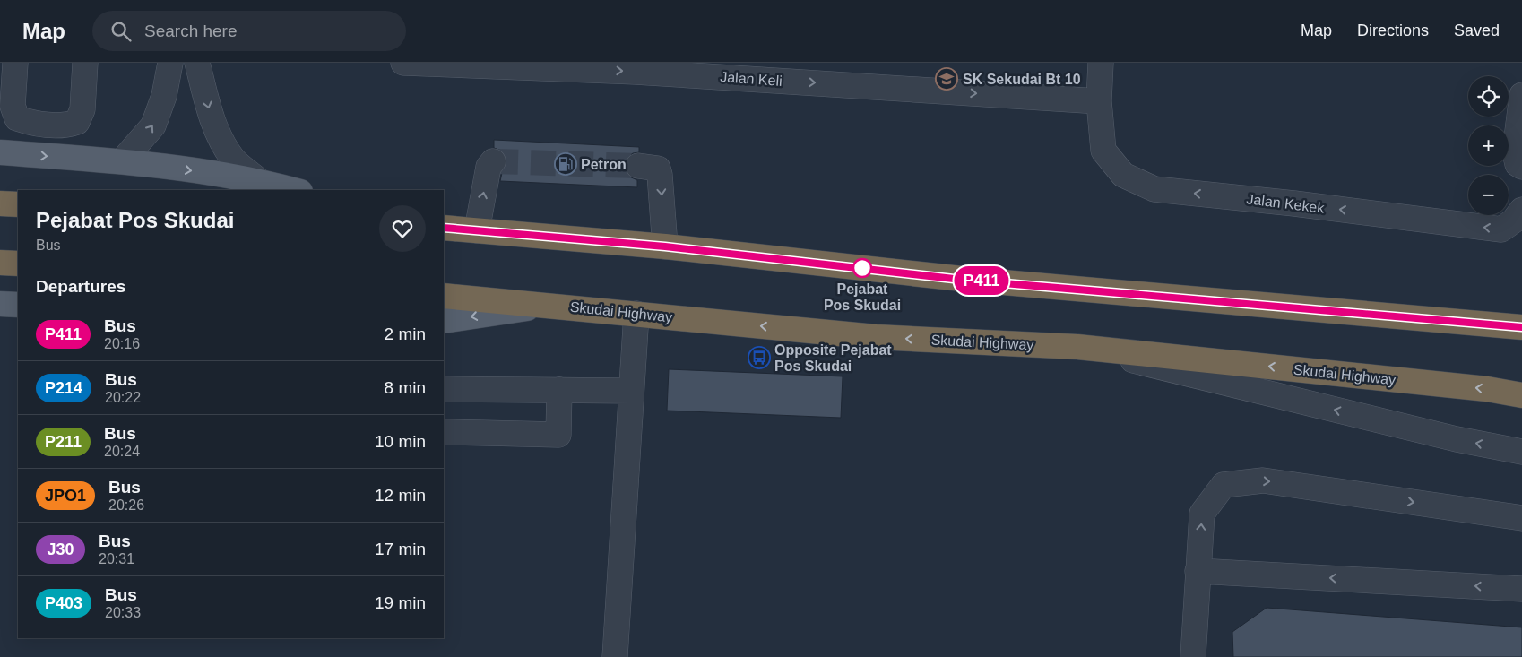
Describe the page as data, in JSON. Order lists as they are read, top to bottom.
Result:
{
  "streets": {
    "highway": ["Skudai Highway"],
    "street": ["Jalan Keli", "Jalan Kekek"]
  },
  "crossings": [
    ["Jalan Keli", "Jalan Kekek"]
  ],
  "one_way": ["Jalan Keli"],
  "places": {
    "school or university": ["SK Sekudai Bt 10"],
    "fuel station": ["Petron"],
    "other": ["Pejabat Pos Skudai"],
    "bus stop": ["Opposite Pejabat Pos Skudai"]
  },
  "lines": ["bus line P411"],
  "page": {
    "header": "Map",
    "search": "Search here",
    "nav": ["Map", "Directions", "Saved"],
    "on_map": "P411",
    "map_buttons": ["+", "−"],
    "heading": [
      ["Pejabat Pos Skudai", "Bus"],
      "Departures"
    ],
    "list": [
      {
        "mark": "P411",
        "name": "Bus",
        "note": "20:16",
        "value": "2 min"
      },
      {
        "mark": "P214",
        "name": "Bus",
        "note": "20:22",
        "value": "8 min"
      },
      {
        "mark": "P211",
        "name": "Bus",
        "note": "20:24",
        "value": "10 min"
      },
      {
        "mark": "JPO1",
        "name": "Bus",
        "note": "20:26",
        "value": "12 min"
      },
      {
        "mark": "J30",
        "name": "Bus",
        "note": "20:31",
        "value": "17 min"
      },
      {
        "mark": "P403",
        "name": "Bus",
        "note": "20:33",
        "value": "19 min"
      }
    ]
  }
}
